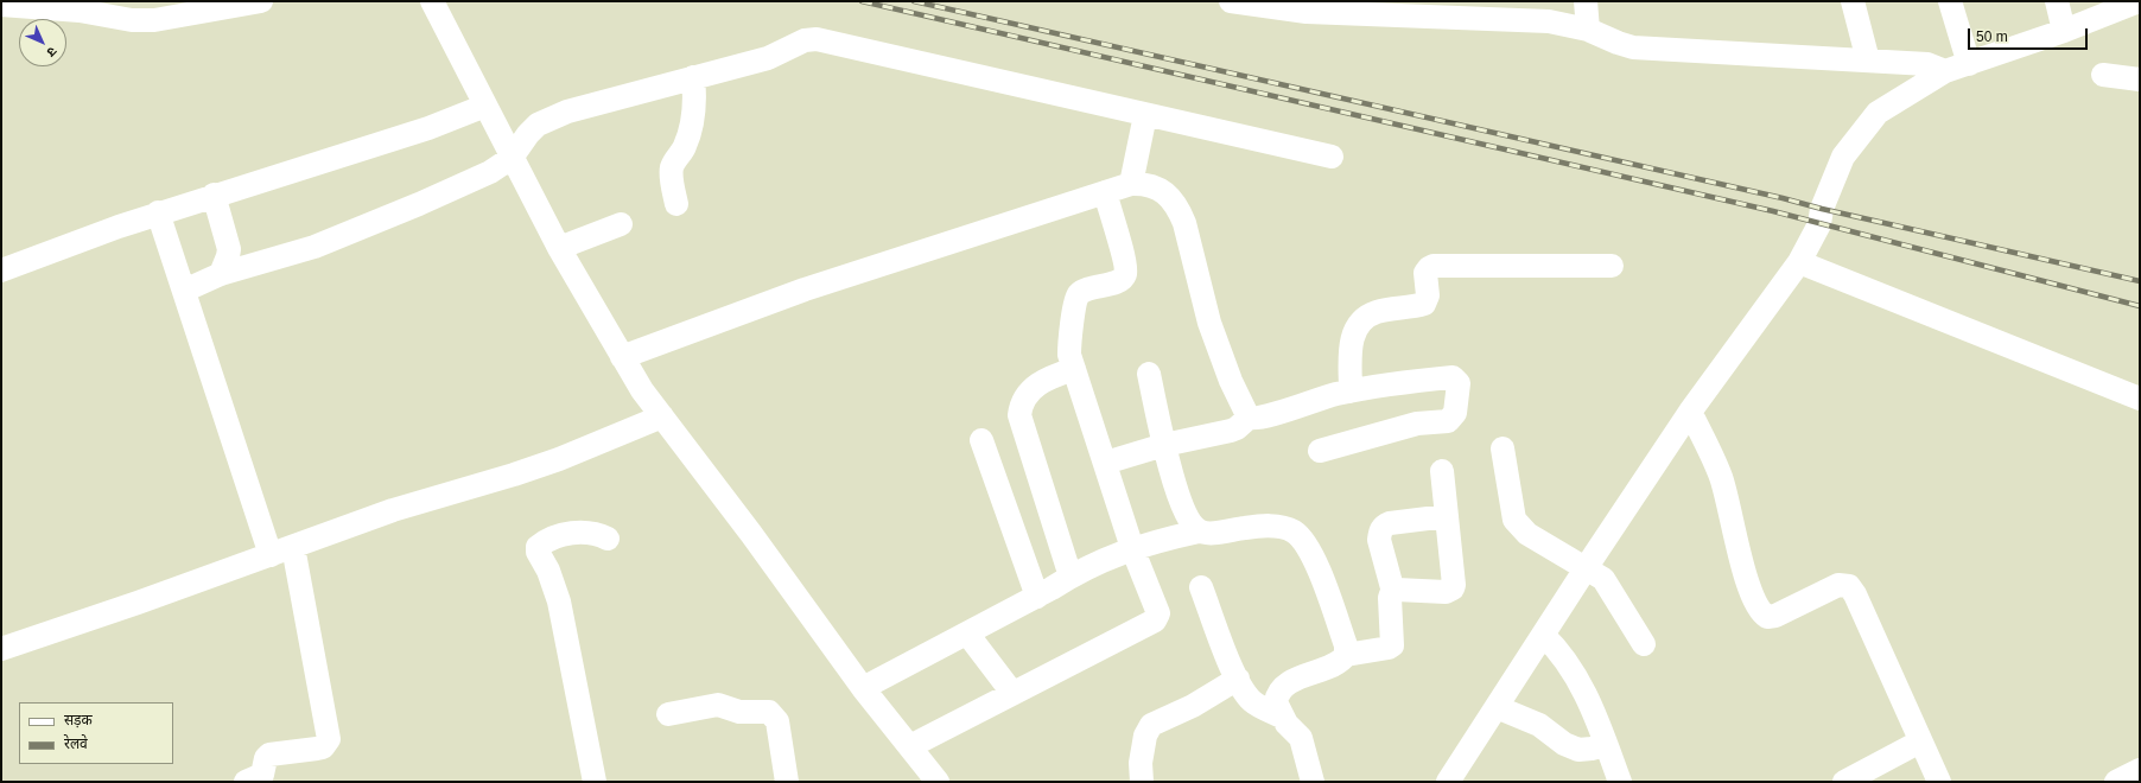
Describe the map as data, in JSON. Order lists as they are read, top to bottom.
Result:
{
  "legend": ["सड़क", "रेलवे"],
  "scale_bar": "50 m",
  "north": "bottom right"
}
